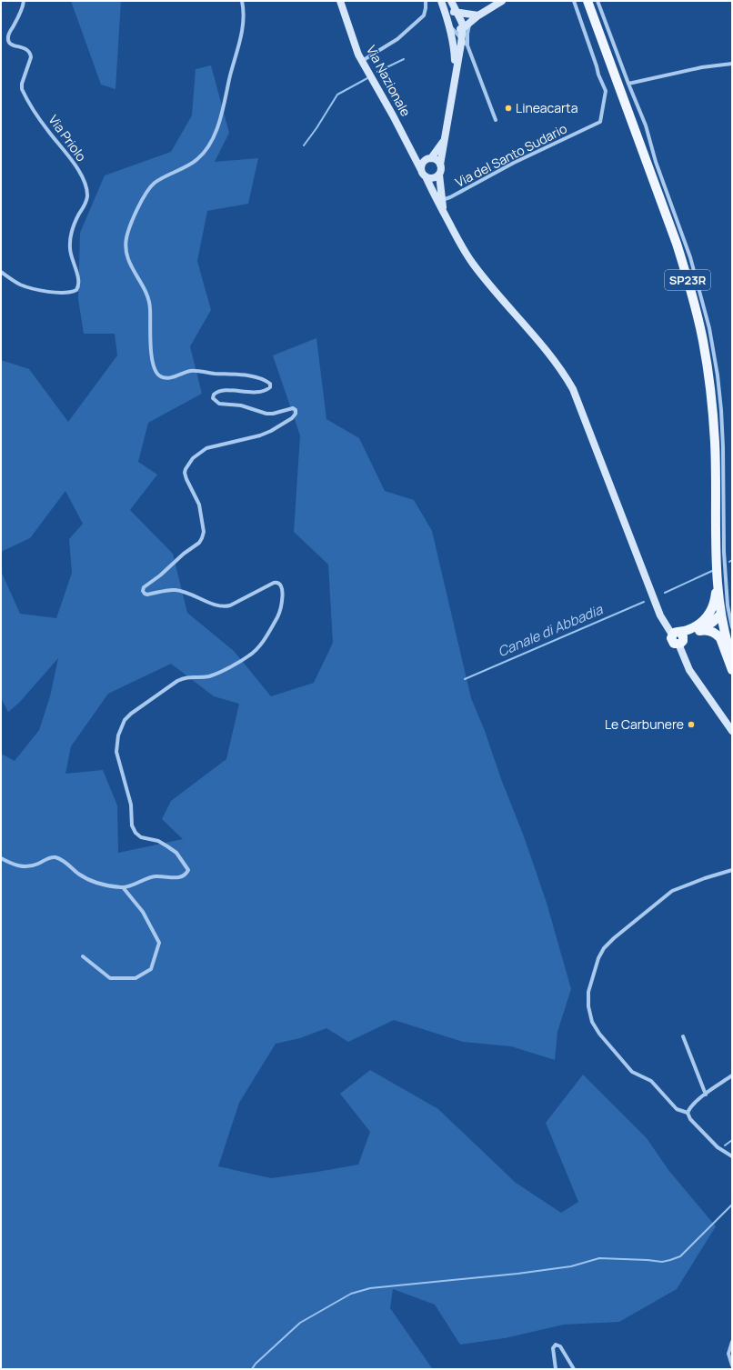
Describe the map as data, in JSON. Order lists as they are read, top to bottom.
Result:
{
  "streets": {
    "main road": ["Via Nazionale", "SP23R"],
    "street": ["Via Priolo", "Via del Santo Sudario"]
  },
  "water": ["Canale di Abbadia"],
  "places": ["Lineacarta", "Le Carbunere"]
}
